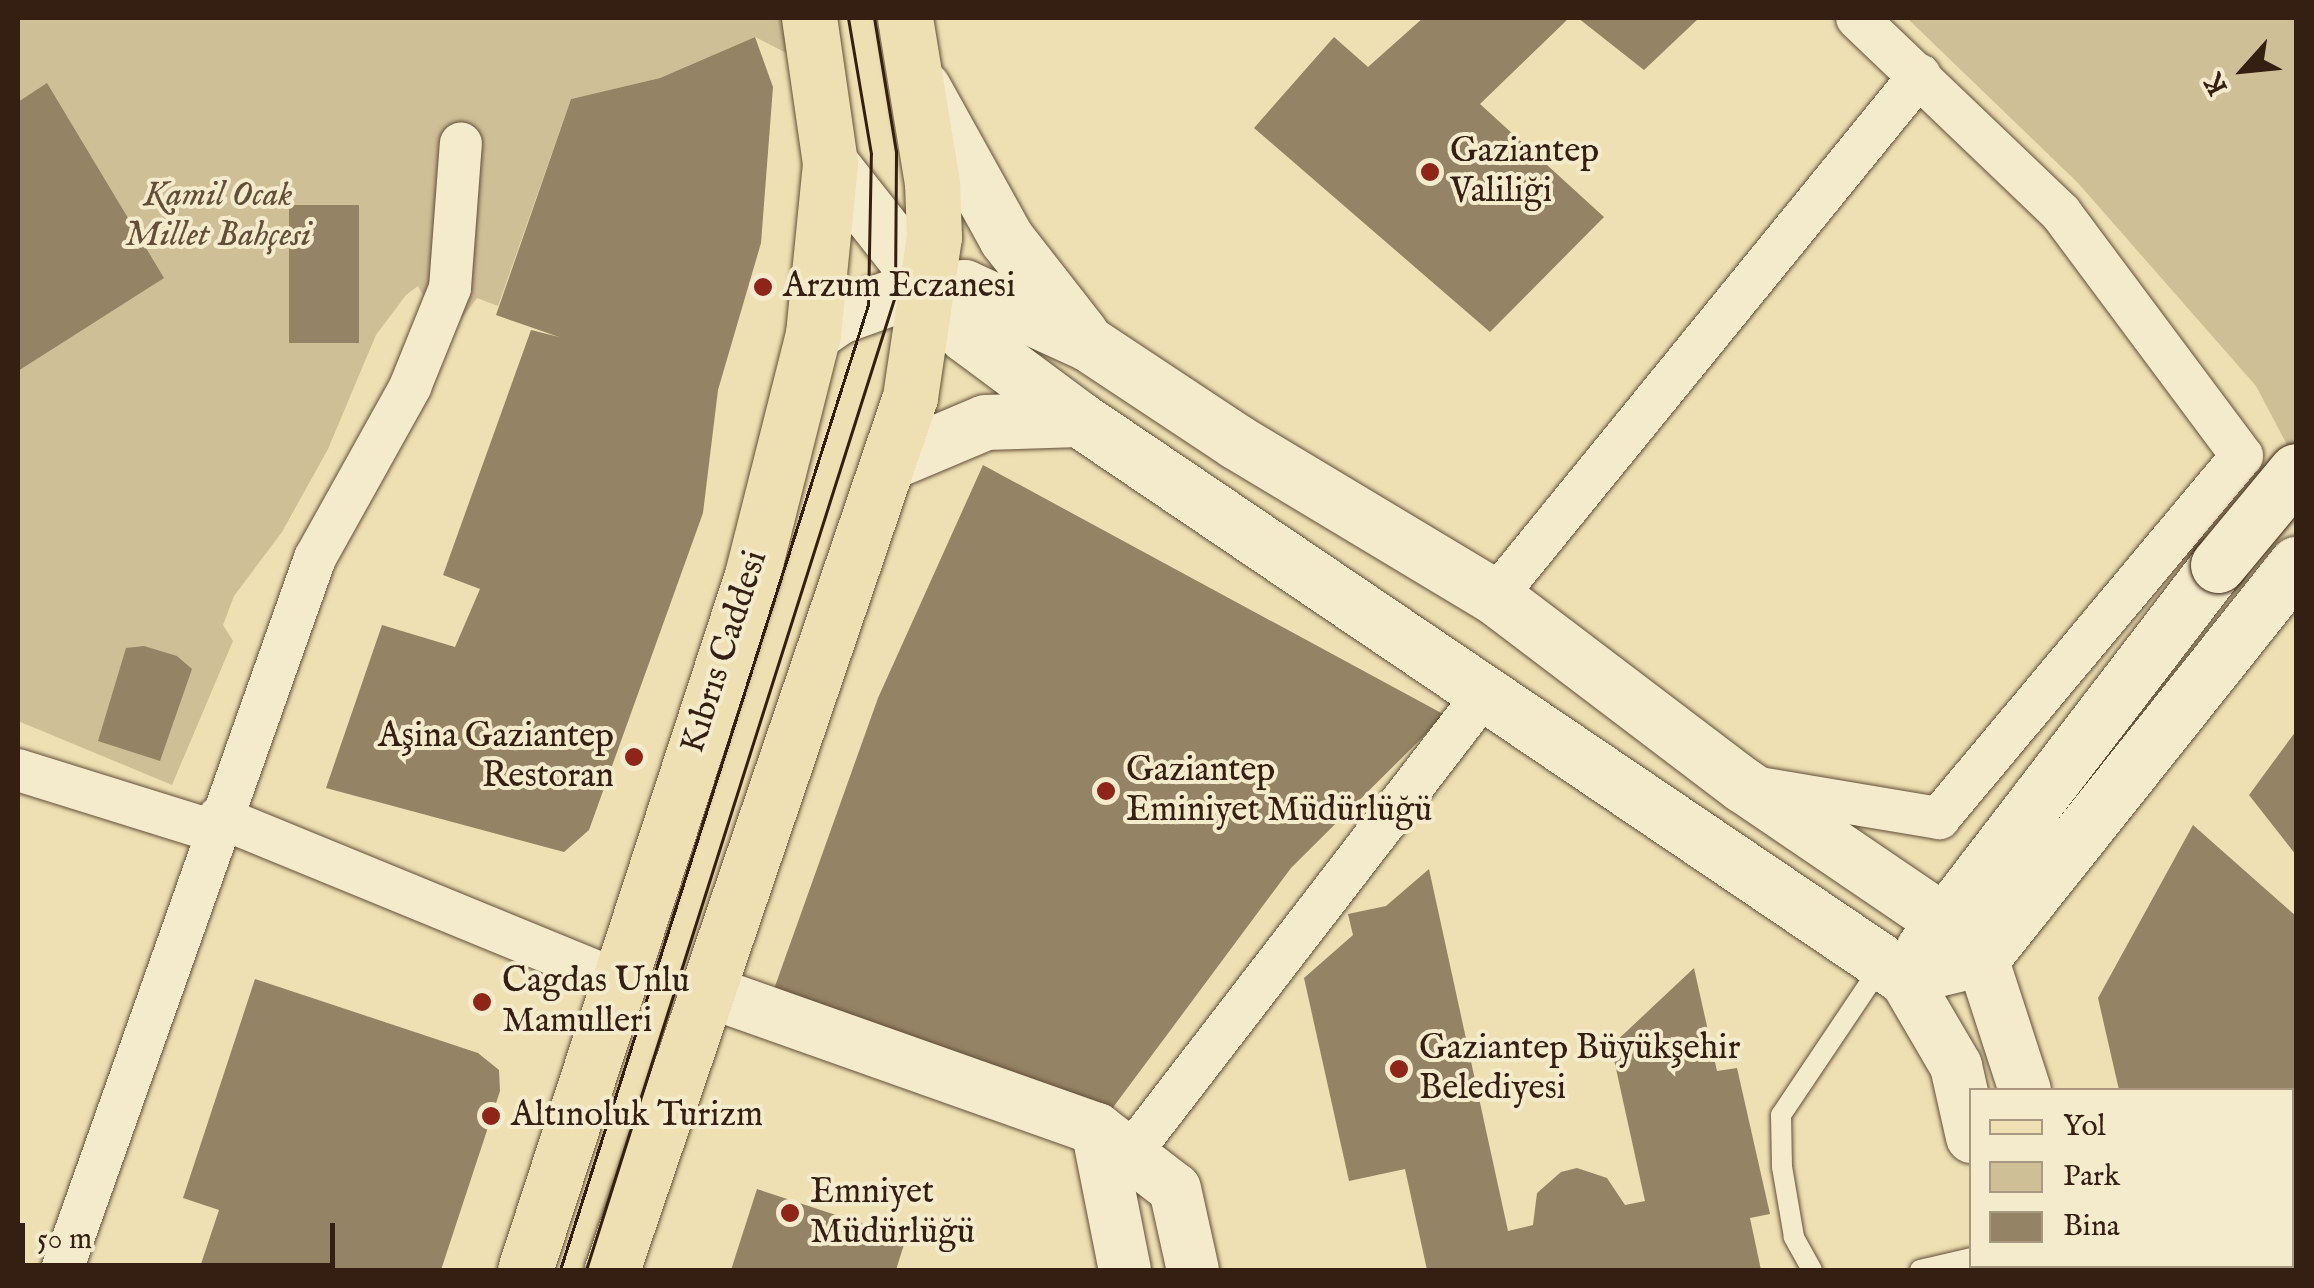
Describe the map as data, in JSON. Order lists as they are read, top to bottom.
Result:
{
  "streets": {
    "main road": ["Kıbrıs Caddesi"]
  },
  "parks": ["Kamil Ocak Millet Bahçesi"],
  "places": [
    "Gaziantep Valiliği",
    "Arzum Eczanesi",
    "Aşina Gaziantep Restoran",
    "Gaziantep Eminiyet Müdürlüğü",
    "Cagdas Unlu Mamulleri",
    "Gaziantep Büyükşehir Belediyesi",
    "Altınoluk Turizm",
    "Emniyet Müdürlüğü"
  ],
  "legend": ["Yol", "Park", "Bina"],
  "scale_bar": "50 m",
  "north": "bottom left"
}
